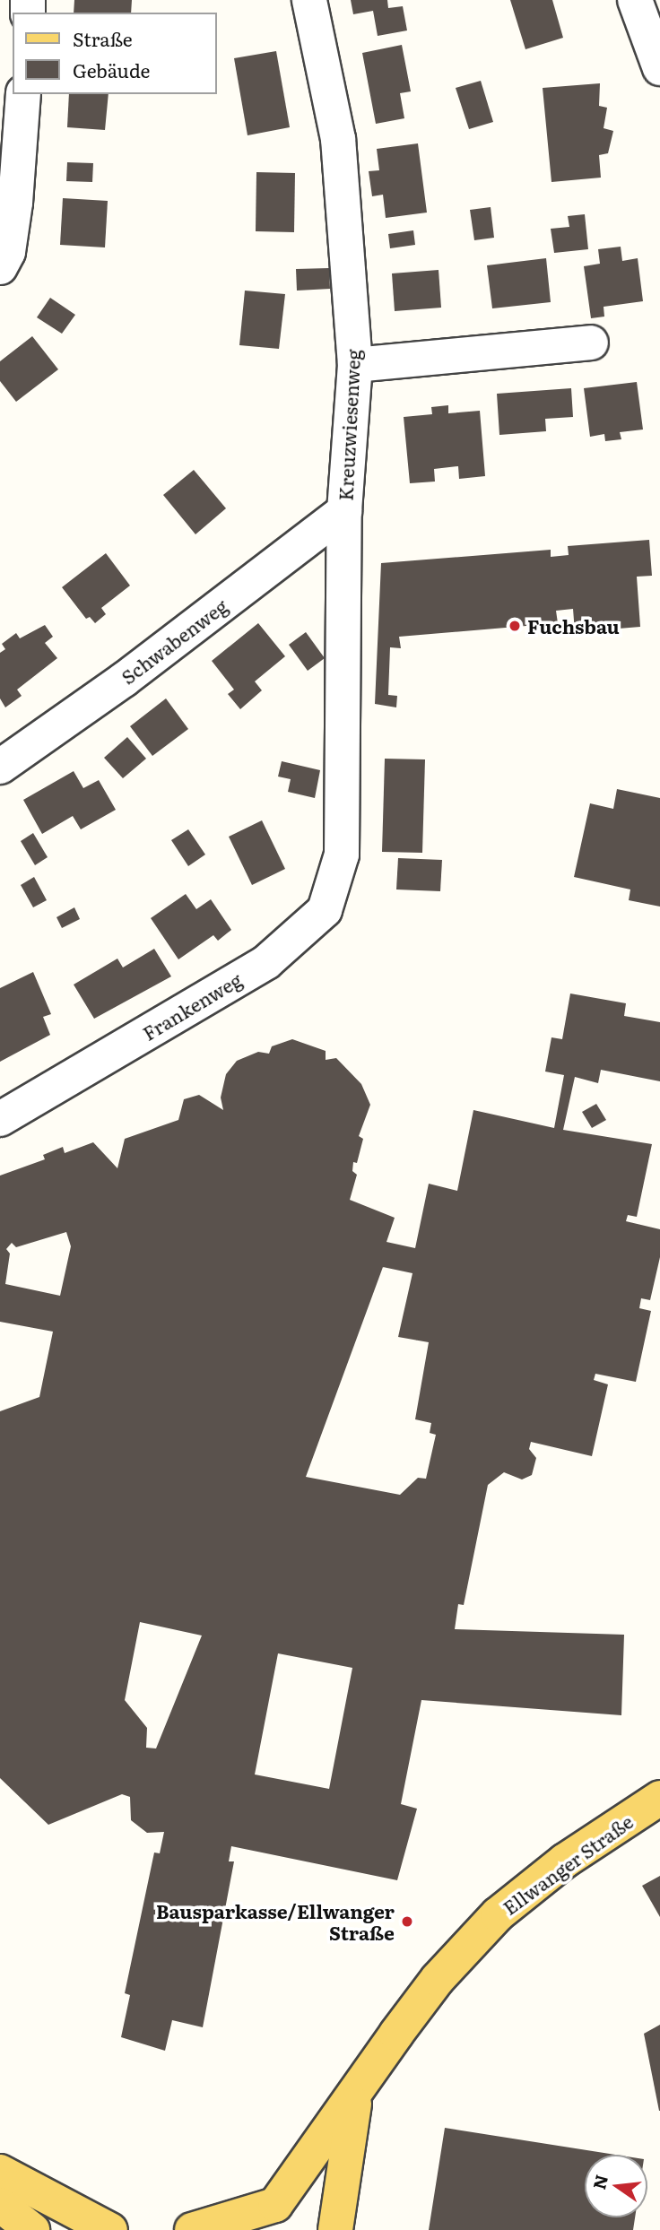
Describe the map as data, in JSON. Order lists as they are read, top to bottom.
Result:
{
  "streets": {
    "main road": ["Ellwanger Straße"],
    "street": ["Kreuzwiesenweg", "Schwabenweg", "Frankenweg"]
  },
  "crossings": [
    ["Kreuzwiesenweg", "Schwabenweg"],
    ["Kreuzwiesenweg", "Frankenweg"]
  ],
  "places": ["Fuchsbau", "Bausparkasse/Ellwanger Straße"],
  "legend": ["Straße", "Gebäude"],
  "north": "left"
}
